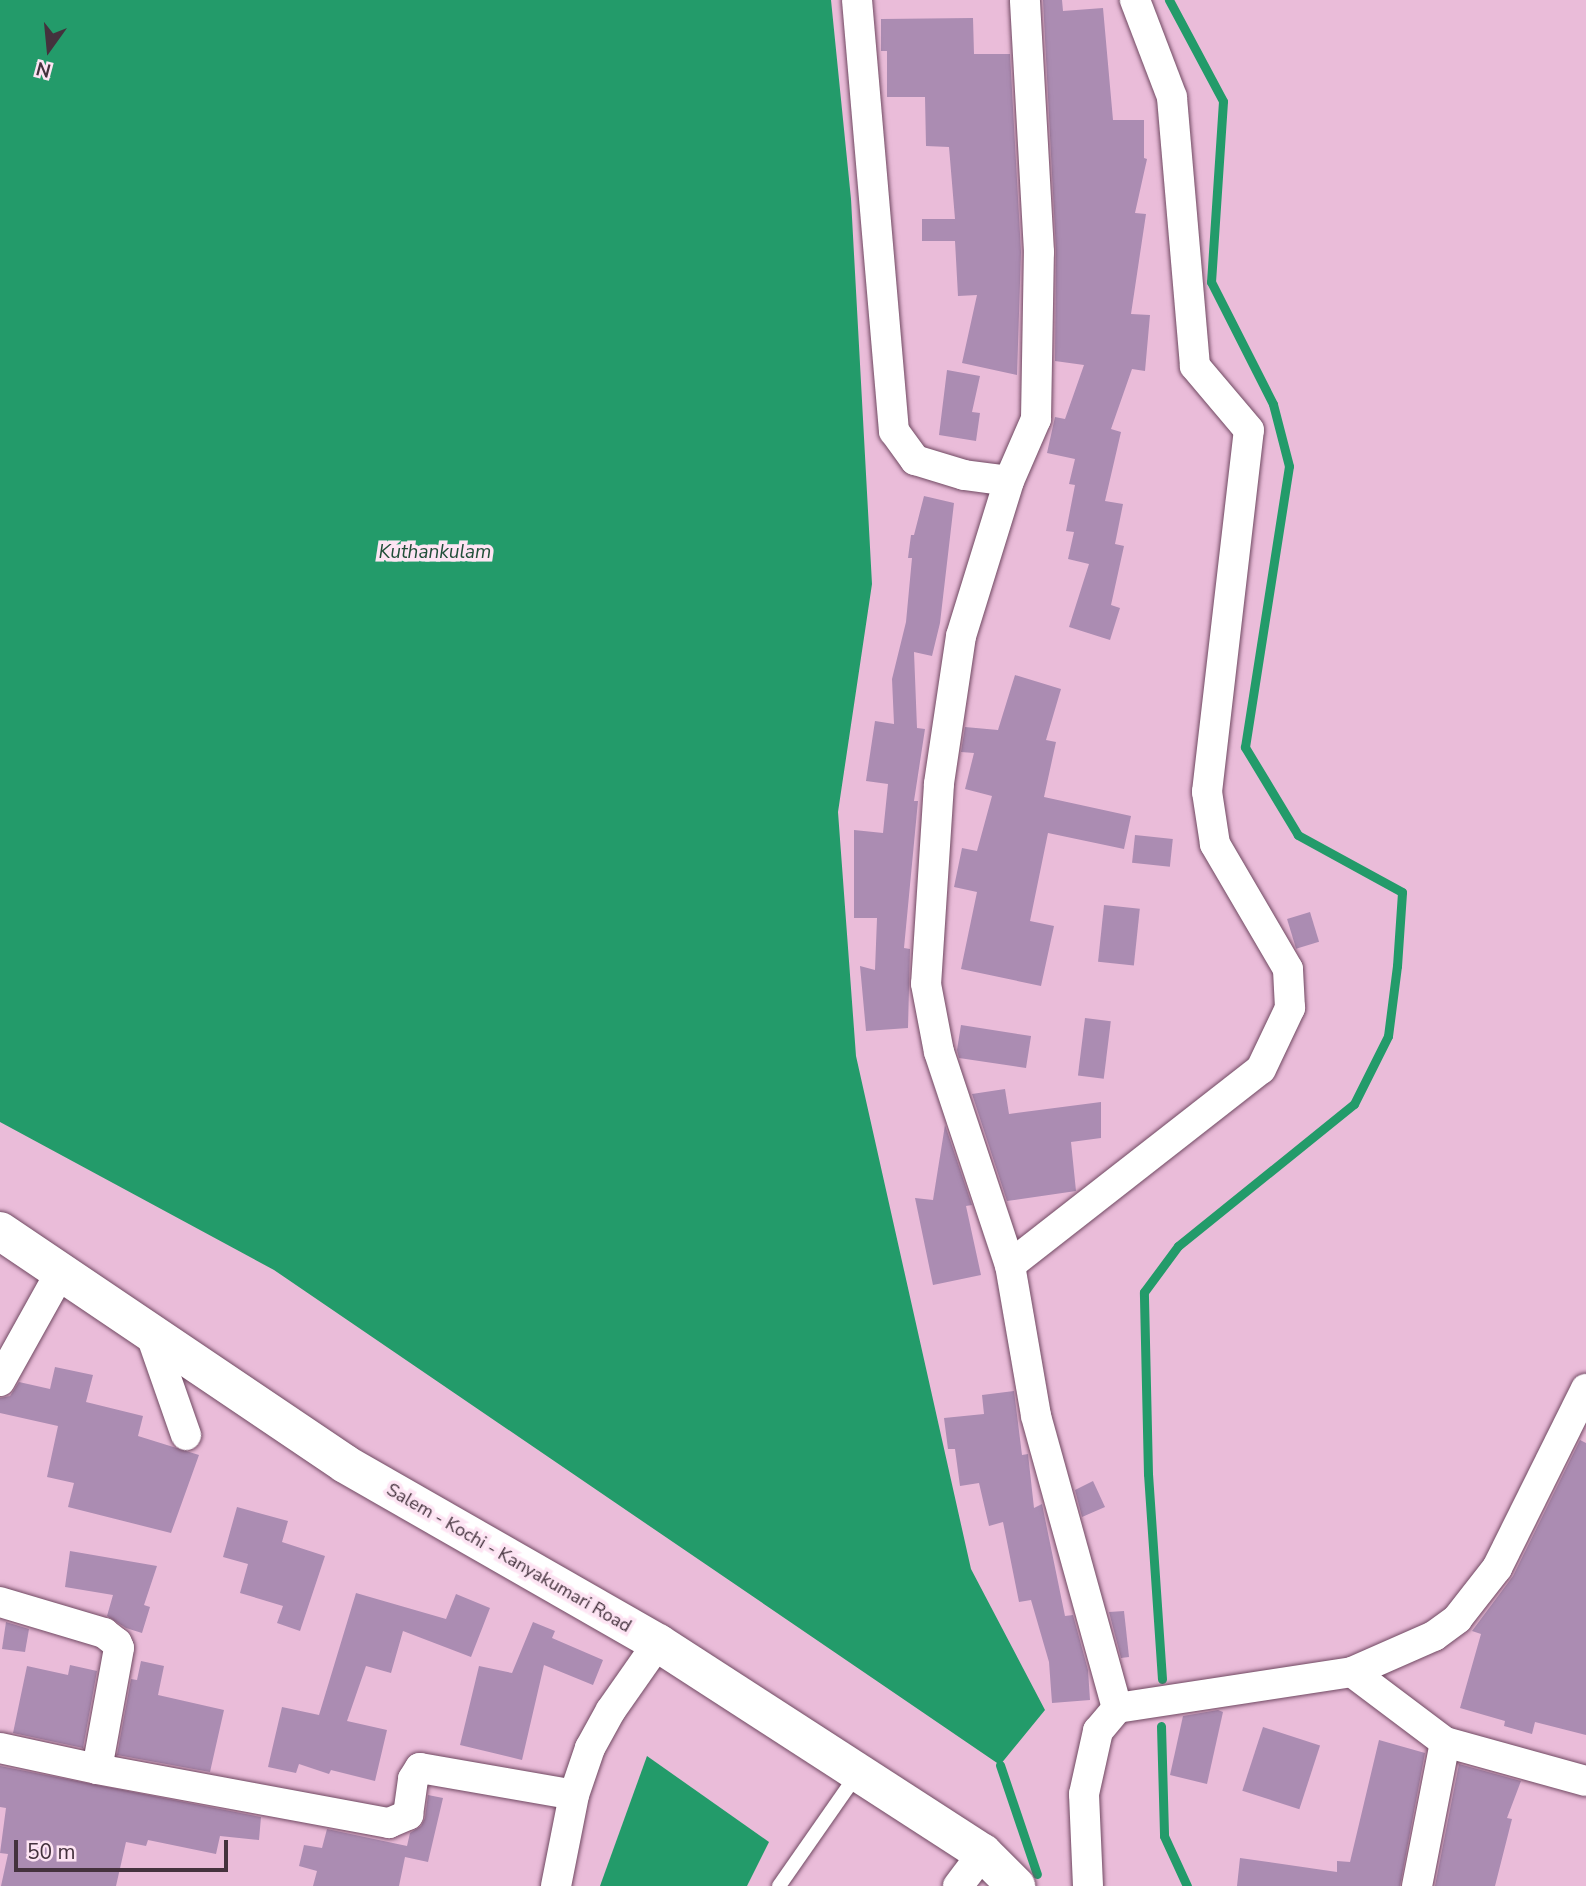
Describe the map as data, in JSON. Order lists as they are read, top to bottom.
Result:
{
  "streets": {
    "highway": ["Salem - Kochi - Kanyakumari Road"]
  },
  "water": ["Kuthankulam"],
  "scale_bar": "50 m",
  "north": "bottom"
}
